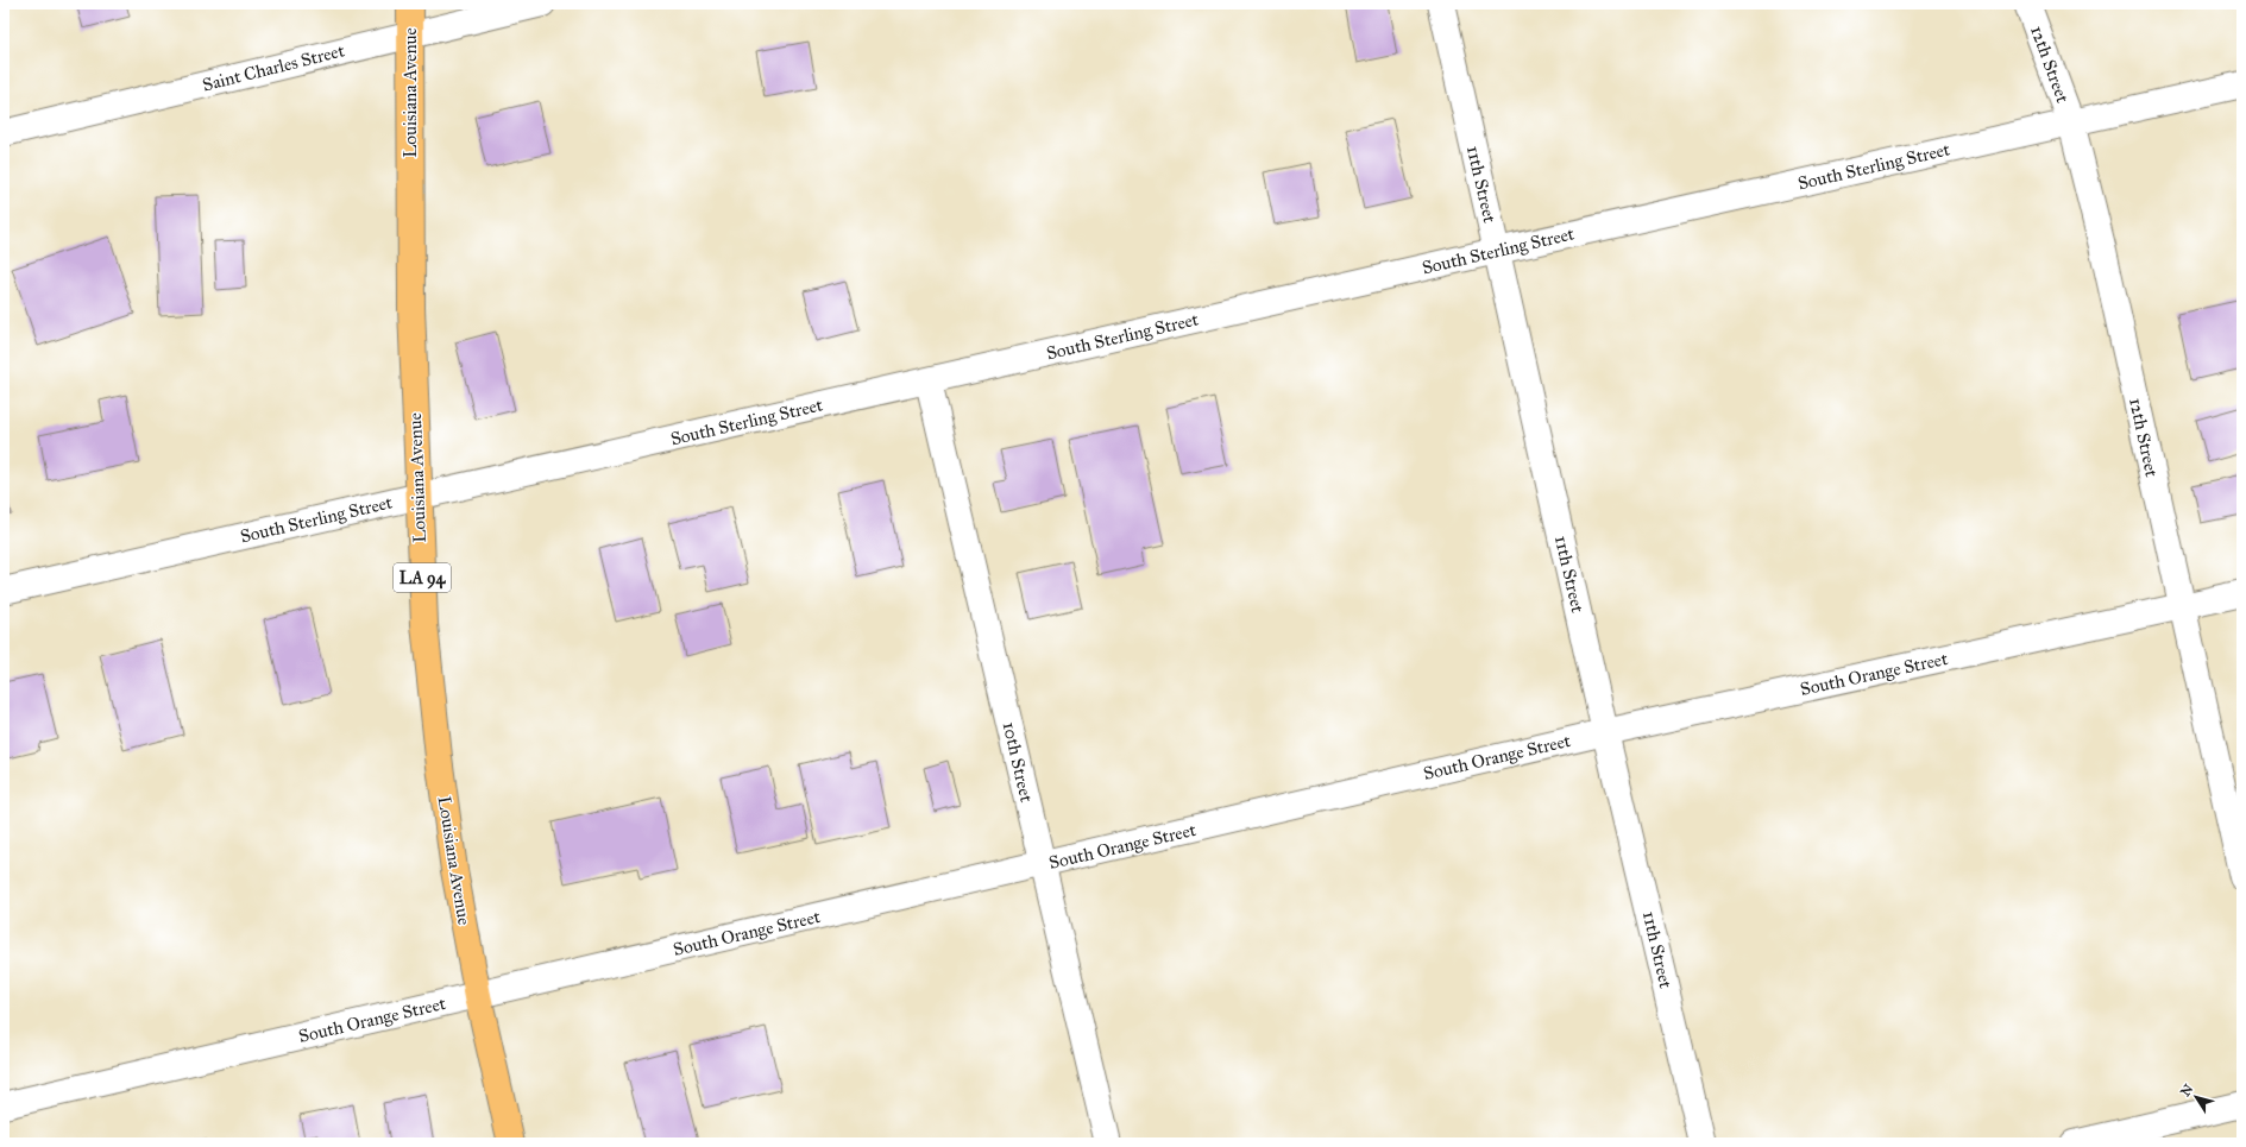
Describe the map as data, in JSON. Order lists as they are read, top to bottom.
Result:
{
  "streets": {
    "main road": ["Louisiana Avenue", "LA 94"],
    "street": [
      "12th Street",
      "Saint Charles Street",
      "South Sterling Street",
      "11th Street",
      "South Orange Street",
      "10th Street"
    ]
  },
  "crossings": [
    ["12th Street", "South Sterling Street"],
    ["12th Street", "South Orange Street"],
    ["Saint Charles Street", "Louisiana Avenue"],
    ["Louisiana Avenue", "South Sterling Street"],
    ["Louisiana Avenue", "South Orange Street"],
    ["South Sterling Street", "11th Street"],
    ["South Sterling Street", "10th Street"],
    ["11th Street", "South Orange Street"],
    ["South Orange Street", "10th Street"]
  ],
  "north": "top left"
}
